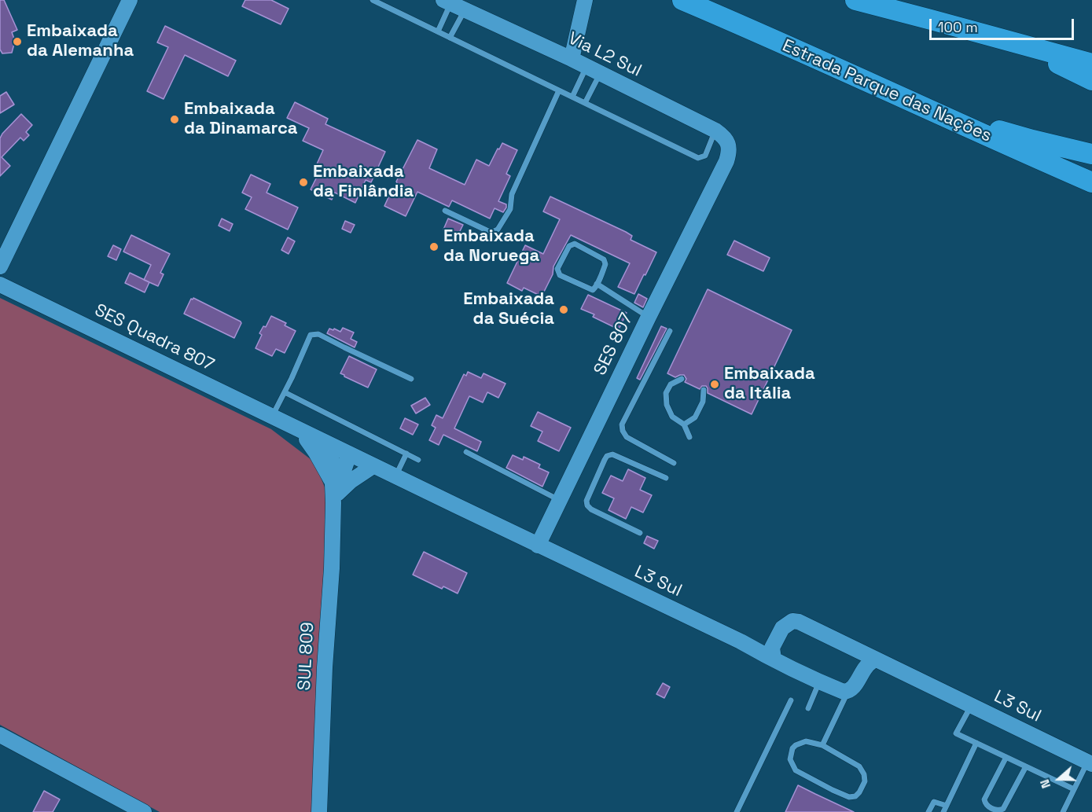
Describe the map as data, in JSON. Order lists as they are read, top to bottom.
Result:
{
  "streets": {
    "highway": ["Estrada Parque das Nações"],
    "street": [
      "Via L2 Sul",
      "SES Quadra 807",
      "SES 807",
      "L3 Sul",
      "SUL 809"
    ]
  },
  "crossings": [
    ["Via L2 Sul", "SES 807"],
    ["SES Quadra 807", "SES 807"],
    ["SES Quadra 807", "L3 Sul"],
    ["SES Quadra 807", "SUL 809"],
    ["SES 807", "L3 Sul"]
  ],
  "places": [
    "Embaixada da Alemanha",
    "Embaixada da Dinamarca",
    "Embaixada da Finlândia",
    "Embaixada da Noruega",
    "Embaixada da Suécia",
    "Embaixada da Itália"
  ],
  "scale_bar": "100 m",
  "north": "left"
}
